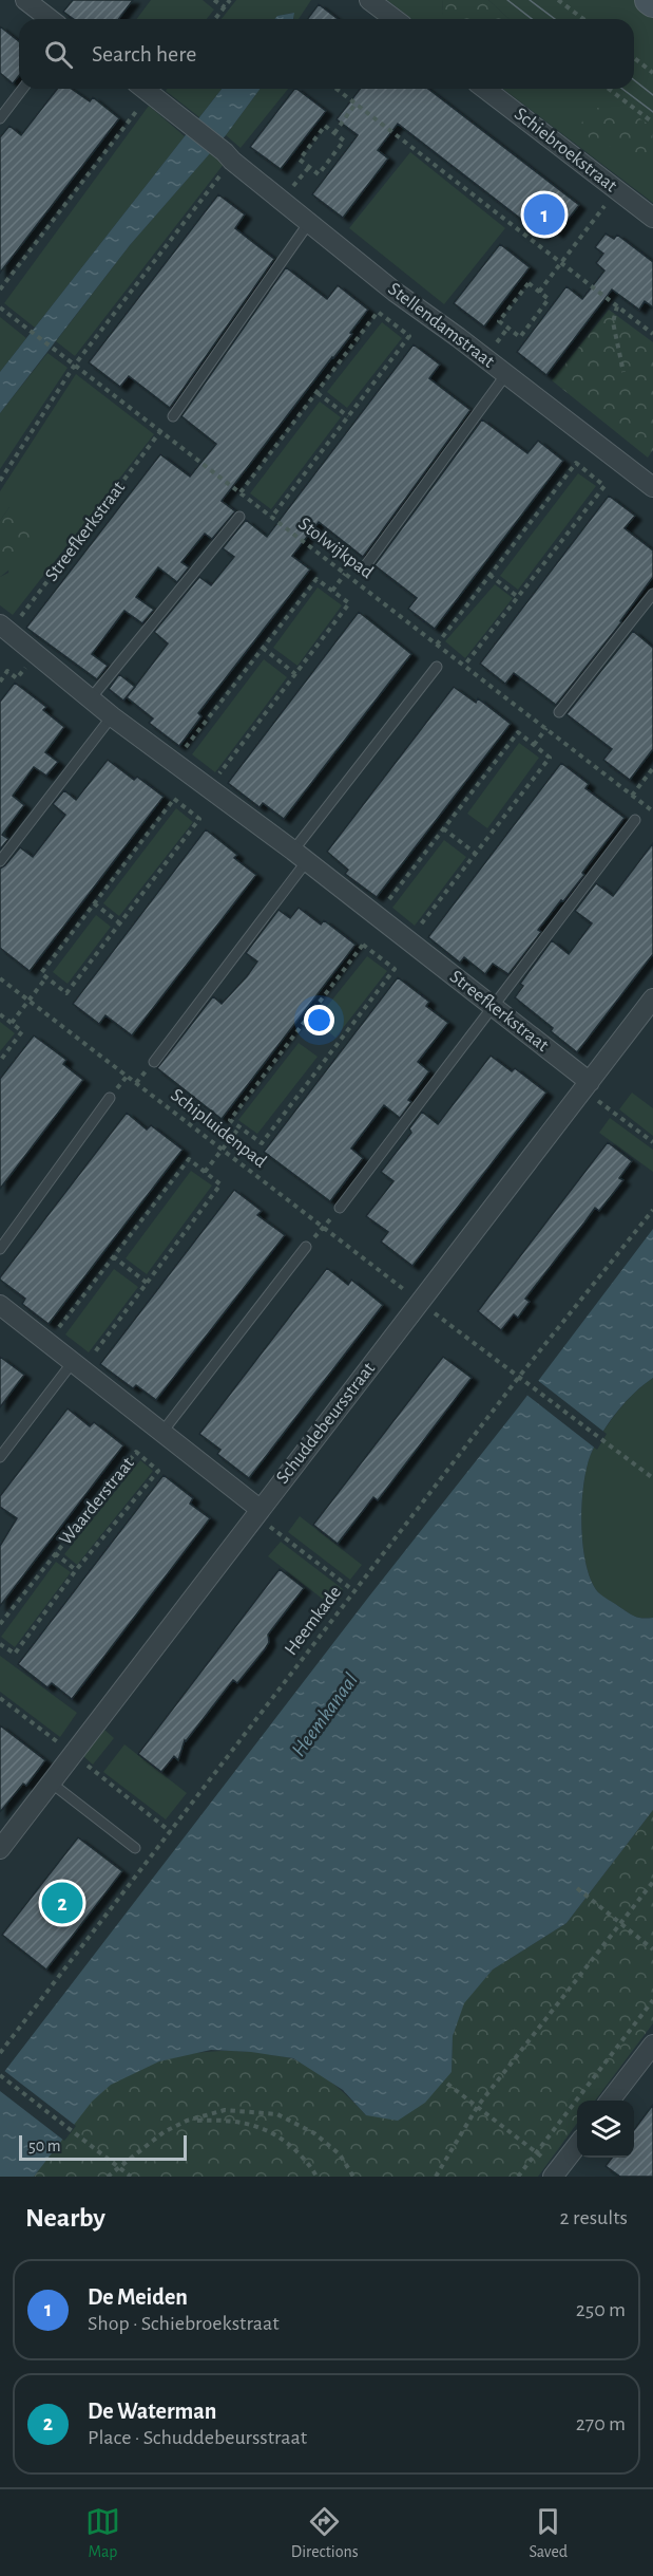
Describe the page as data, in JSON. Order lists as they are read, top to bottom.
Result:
{
  "streets": {
    "street": [
      "Schiebroekstraat",
      "Stellendamstraat",
      "Streefkerkstraat",
      "Schuddebeursstraat"
    ],
    "path": [
      "Stolwijkpad",
      "Schipluidenpad",
      "Waarderstraat",
      "Heemkade"
    ]
  },
  "crossings": [
    ["Stellendamstraat", "Stolwijkpad"],
    ["Streefkerkstraat", "Stolwijkpad"],
    ["Streefkerkstraat", "Schuddebeursstraat"],
    ["Schipluidenpad", "Schuddebeursstraat"],
    ["Schipluidenpad", "Heemkade"]
  ],
  "water": ["Heemkanaal"],
  "scale_bar": "50 m",
  "page": {
    "search": "Search here",
    "pins": ["1", "2"],
    "scale": "50 m",
    "heading": ["Nearby", "2 results"],
    "list": [
      {
        "mark": "1",
        "name": "De Meiden",
        "note": "Shop · Schiebroekstraat",
        "value": "250 m"
      },
      {
        "mark": "2",
        "name": "De Waterman",
        "note": "Place · Schuddebeursstraat",
        "value": "270 m"
      }
    ],
    "nav": ["Map", "Directions", "Saved"]
  }
}
